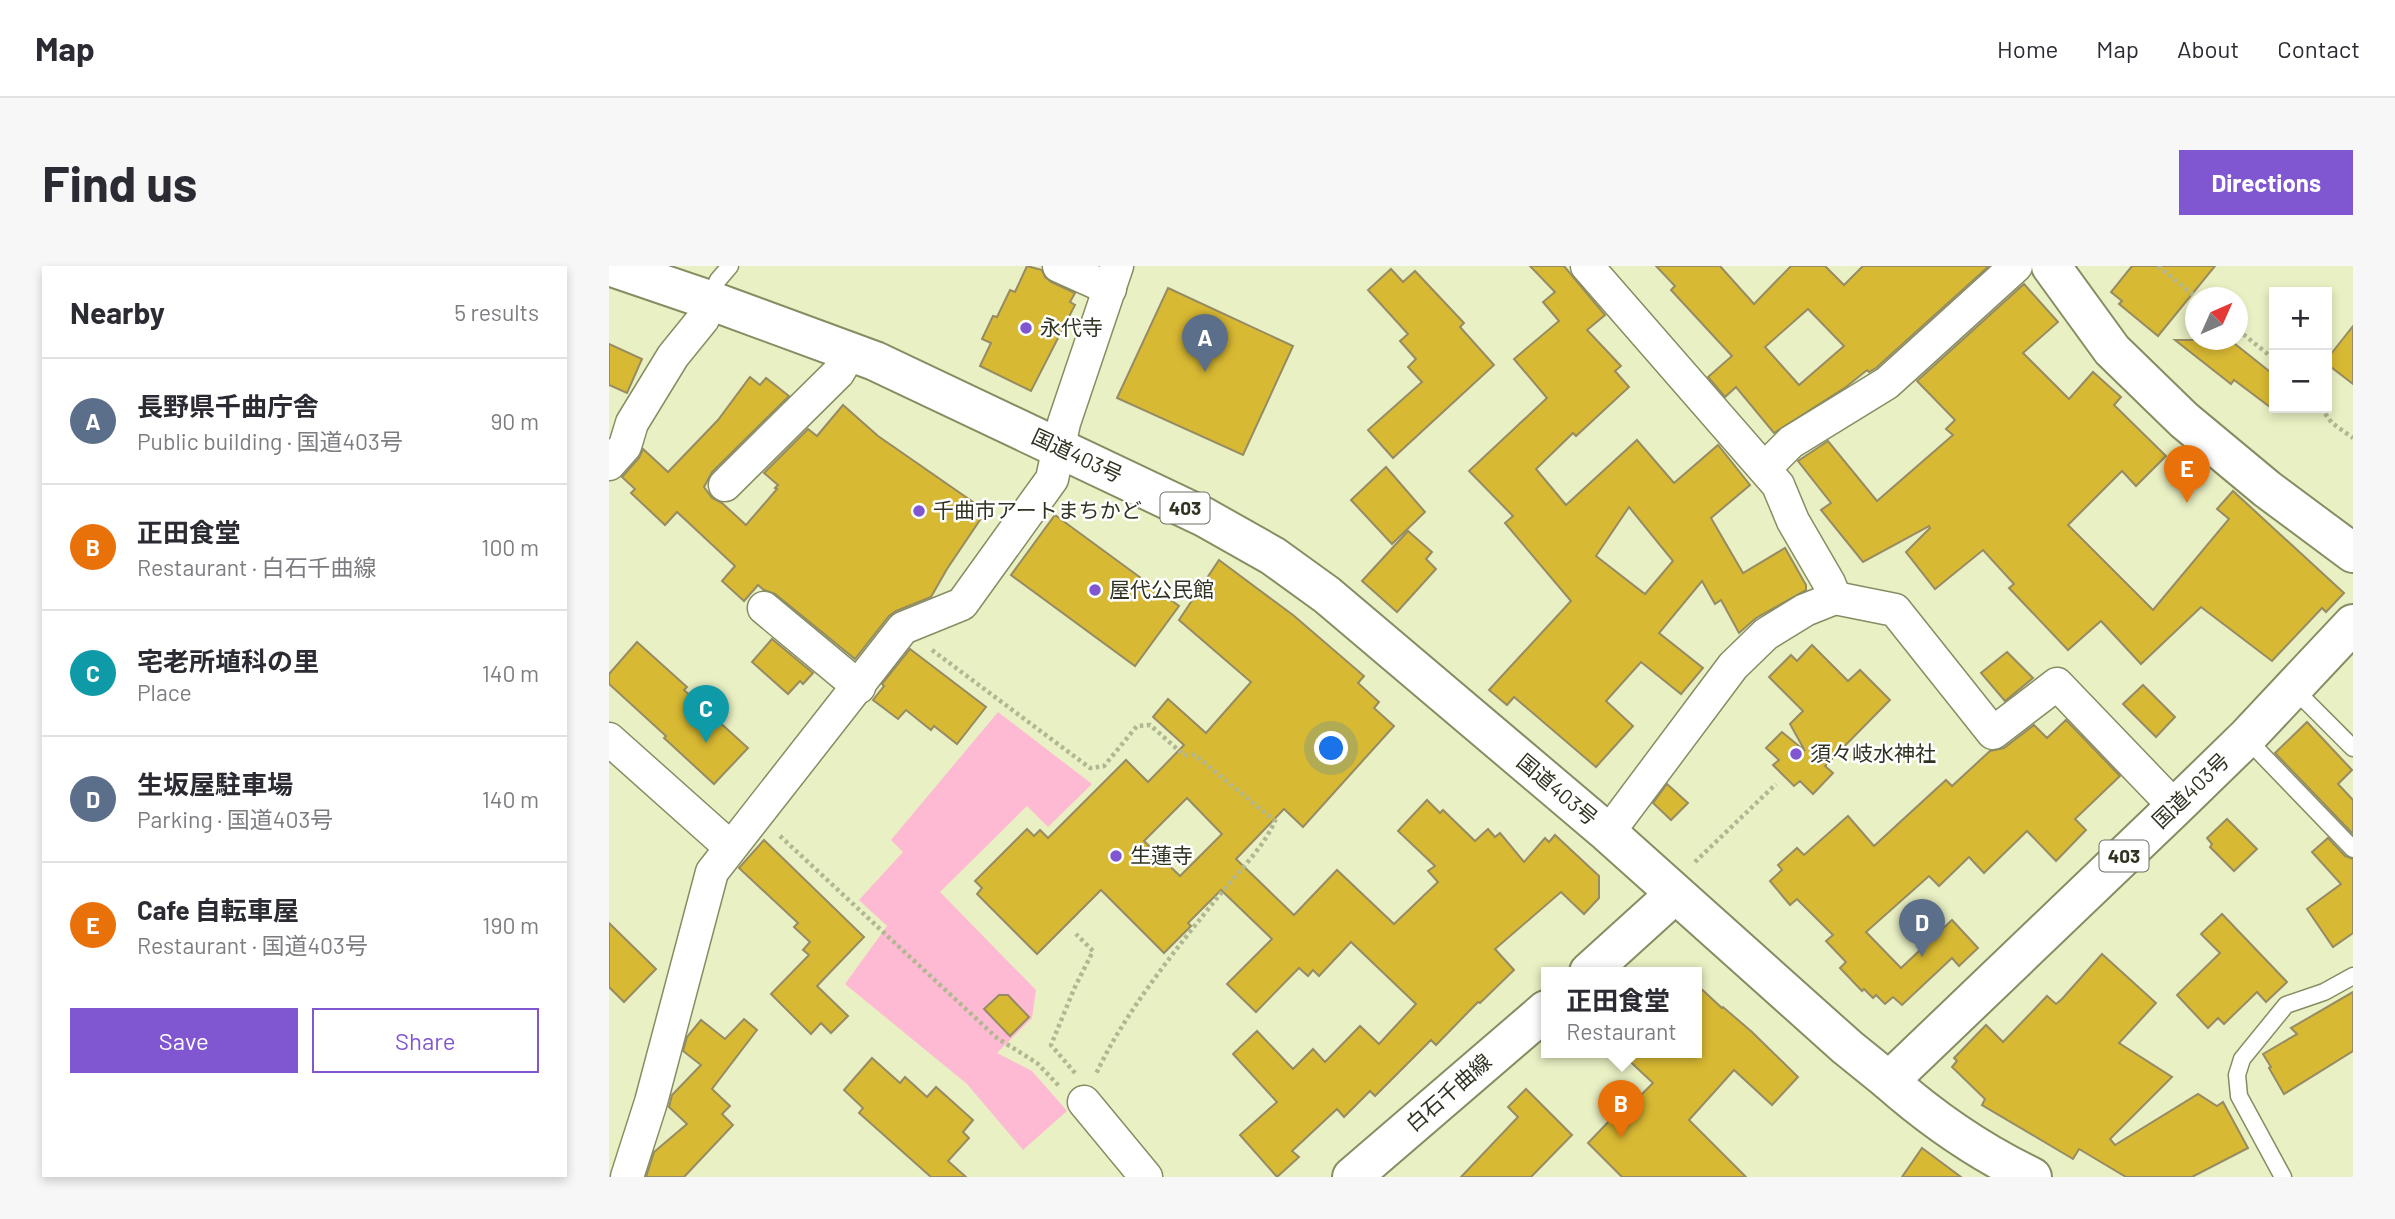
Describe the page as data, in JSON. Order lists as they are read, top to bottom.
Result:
{
  "streets": {
    "main road": ["国道403号", "403", "白石千曲線"]
  },
  "places": [
    "永代寺",
    "千曲市アートまちかど",
    "屋代公民館",
    "須々岐水神社",
    "生蓮寺"
  ],
  "north": "top right",
  "page": {
    "header": "Map",
    "nav": [
      "Home",
      "Map",
      "About",
      "Contact"
    ],
    "buttons": [
      "Directions",
      ["Save", "Share"]
    ],
    "title": "Find us",
    "heading": ["Nearby", "5 results"],
    "map_buttons": ["+", "−"],
    "pins": [
      "A",
      "E",
      "C",
      "D",
      "B"
    ],
    "list": [
      {
        "mark": "A",
        "name": "長野県千曲庁舎",
        "note": "Public building · 国道403号",
        "value": "90 m"
      },
      {
        "mark": "B",
        "name": "正田食堂",
        "note": "Restaurant · 白石千曲線",
        "value": "100 m"
      },
      {
        "mark": "C",
        "name": "宅老所埴科の里",
        "note": "Place",
        "value": "140 m"
      },
      {
        "mark": "D",
        "name": "生坂屋駐車場",
        "note": "Parking · 国道403号",
        "value": "140 m"
      },
      {
        "mark": "E",
        "name": "Cafe 自転車屋",
        "note": "Restaurant · 国道403号",
        "value": "190 m"
      }
    ],
    "popup": ["正田食堂", "Restaurant"]
  }
}
